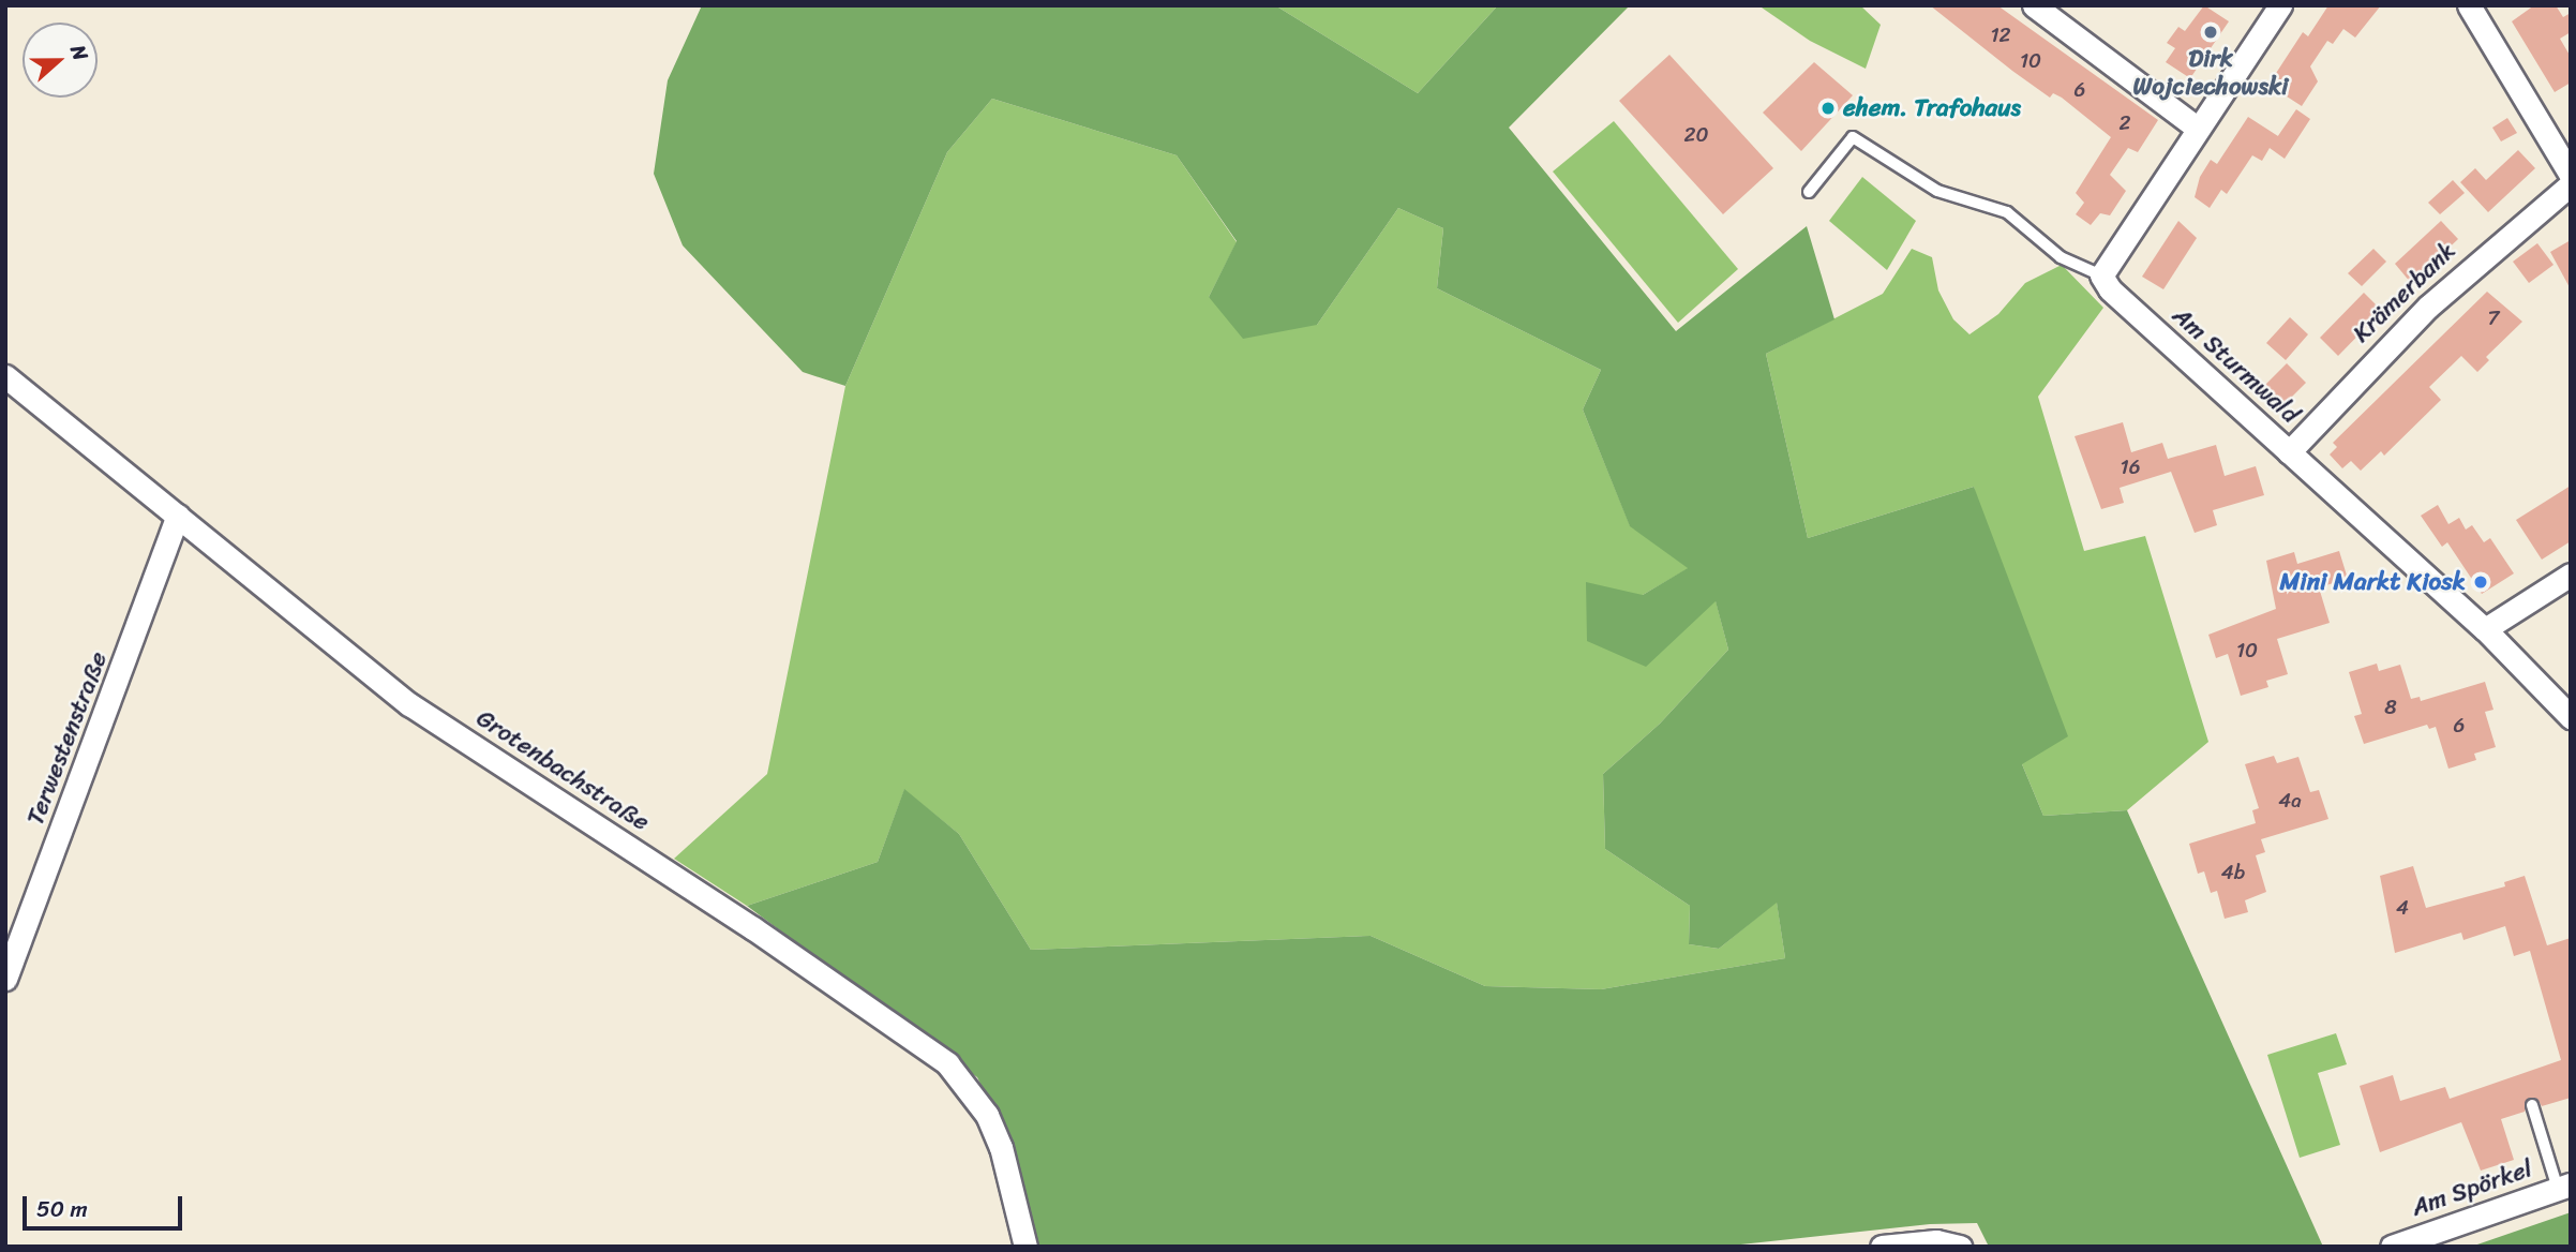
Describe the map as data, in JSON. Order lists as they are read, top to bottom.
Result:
{
  "streets": {
    "street": [
      "Krämerbank",
      "Am Sturmwald",
      "Terwestenstraße",
      "Grotenbachstraße",
      "Am Spörkel"
    ]
  },
  "crossings": [
    ["Krämerbank", "Am Sturmwald"],
    ["Terwestenstraße", "Grotenbachstraße"]
  ],
  "places": ["Dirk Wojciechowski", "ehem. Trafohaus", "Mini Markt Kiosk"],
  "house_numbers": [
    "12",
    "10",
    "6",
    "2",
    "20",
    "7",
    "16",
    "10",
    "8",
    "6",
    "4a",
    "4b",
    "4"
  ],
  "scale_bar": "50 m",
  "north": "right"
}
